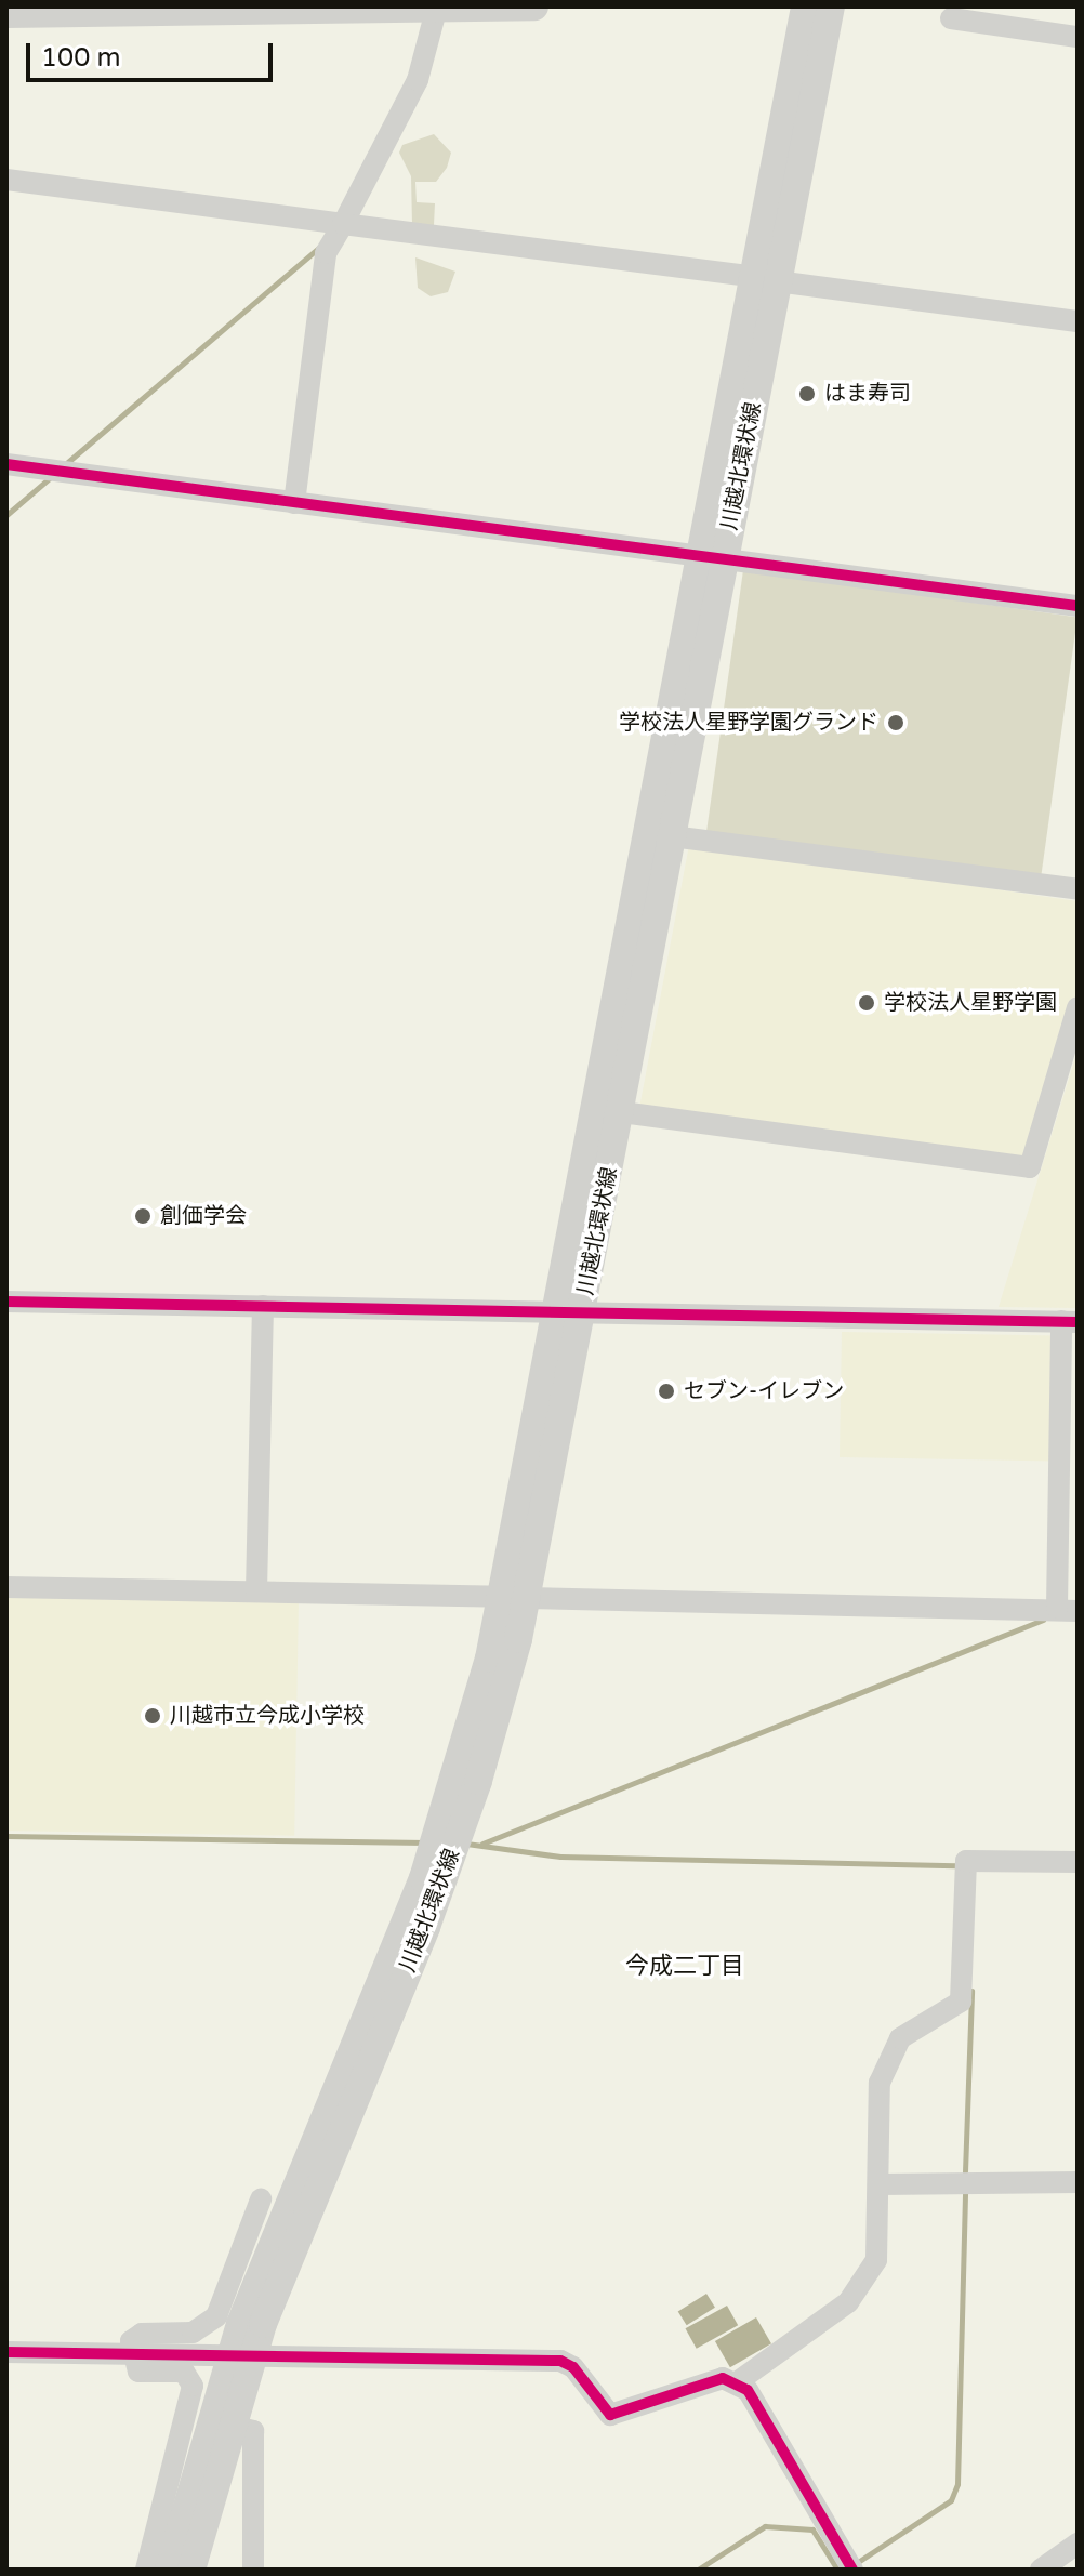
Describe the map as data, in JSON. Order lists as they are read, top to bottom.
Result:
{
  "streets": {
    "main road": ["川越北環状線"]
  },
  "districts": ["今成二丁目"],
  "places": [
    "はま寿司",
    "学校法人星野学園グランド",
    "学校法人星野学園",
    "創価学会",
    "セブン-イレブン",
    "川越市立今成小学校"
  ],
  "scale_bar": "100 m"
}
